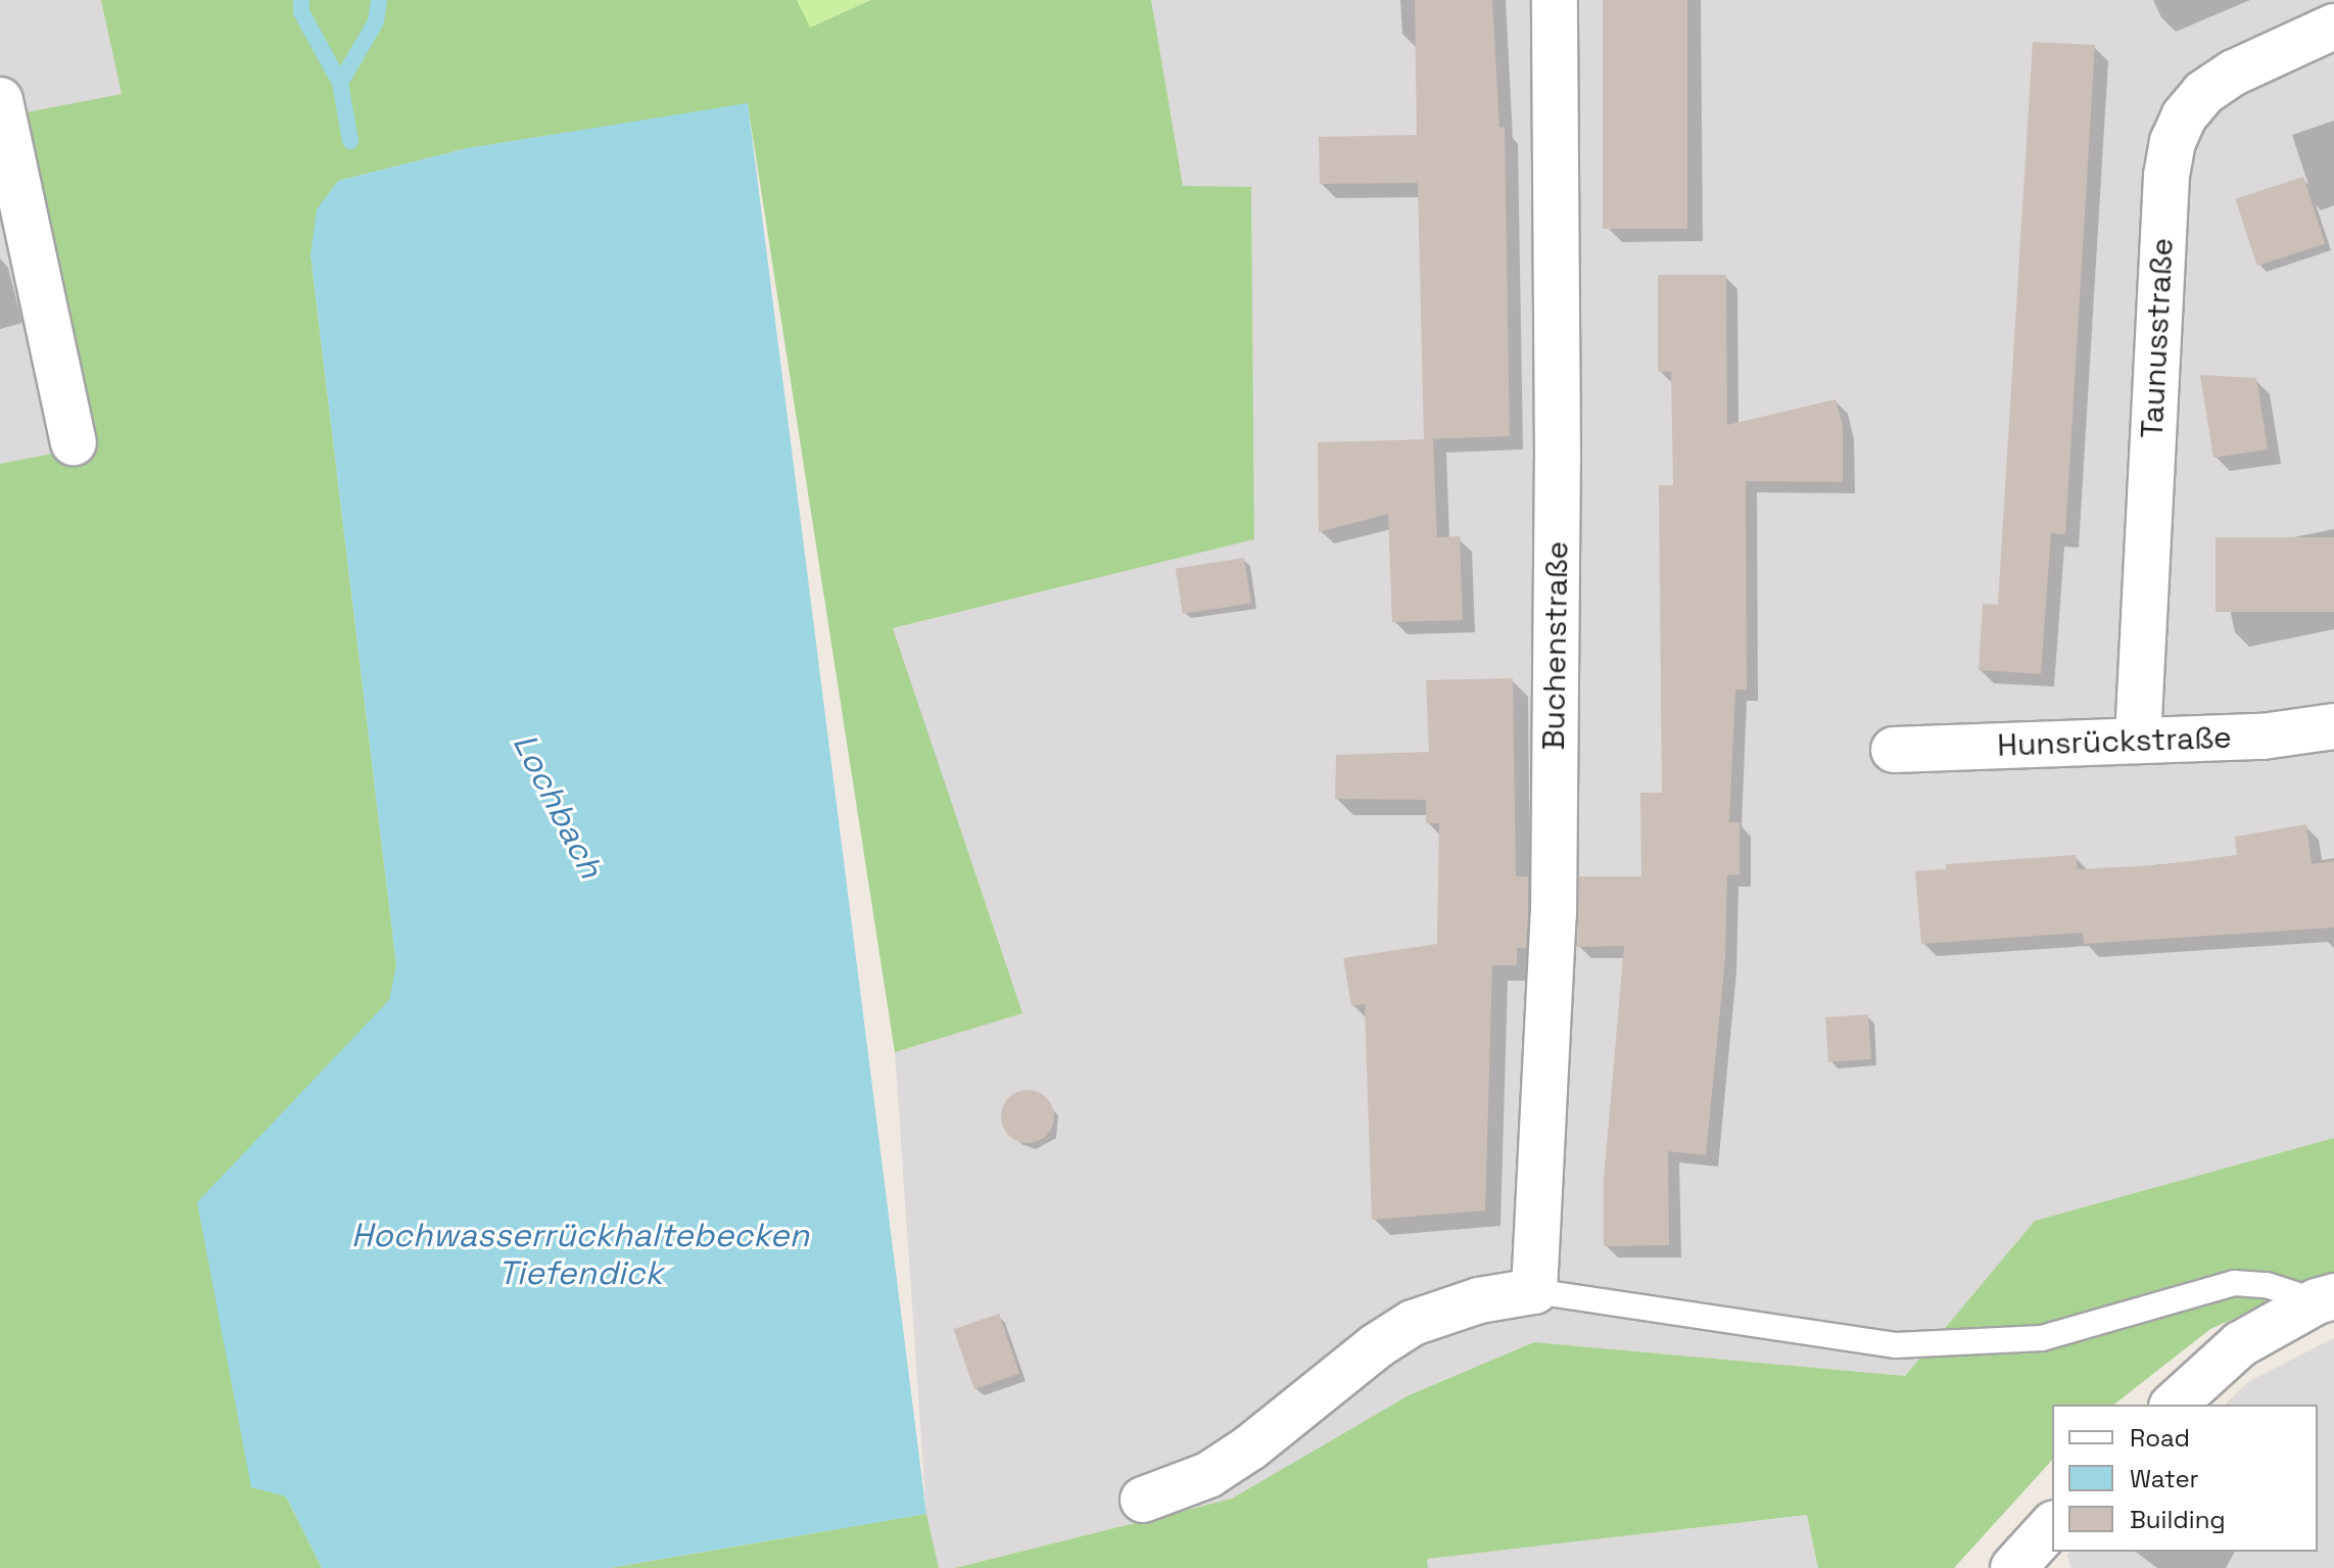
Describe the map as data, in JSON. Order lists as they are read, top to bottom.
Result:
{
  "streets": {
    "street": ["Taunusstraße", "Buchenstraße", "Hunsrückstraße"]
  },
  "crossings": [
    ["Taunusstraße", "Hunsrückstraße"]
  ],
  "water": ["Lochbach", "Hochwasserrückhaltebecken Tiefendick"],
  "legend": ["Road", "Water", "Building"]
}
